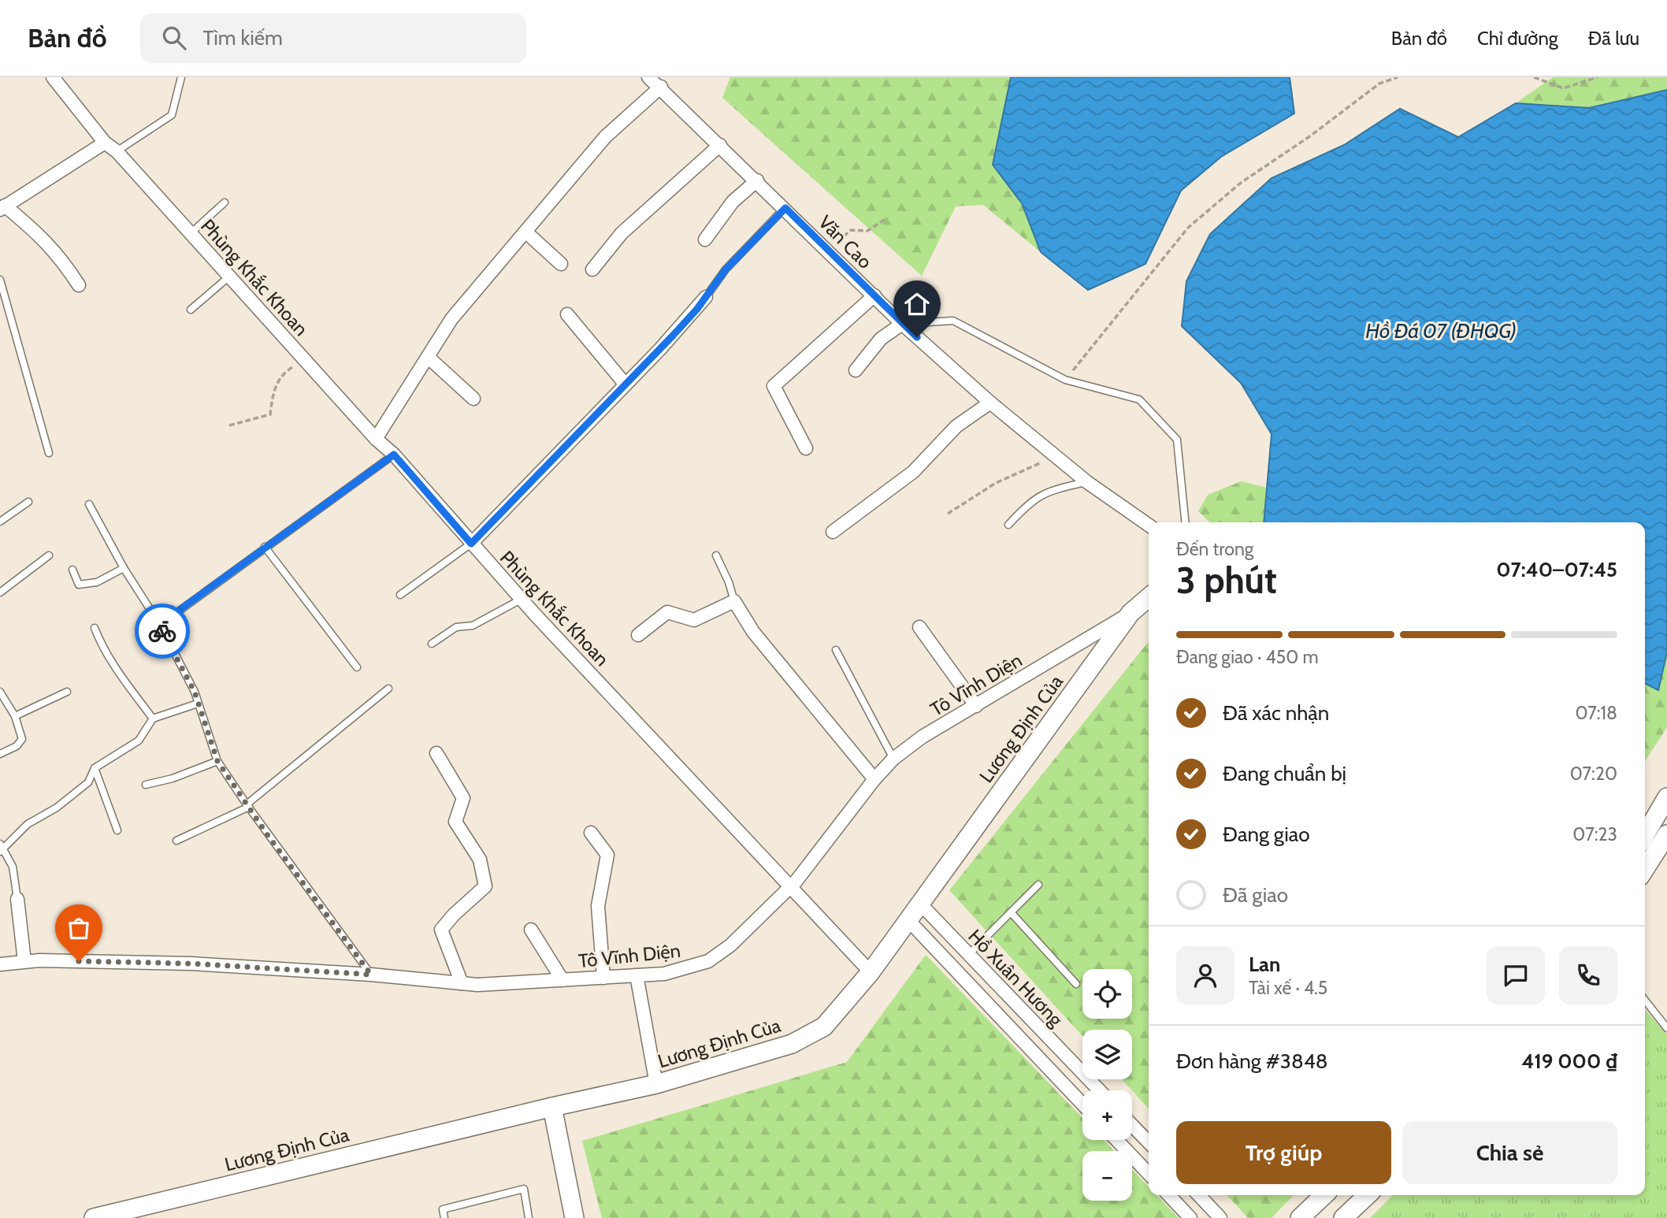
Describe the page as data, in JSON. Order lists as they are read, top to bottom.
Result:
{
  "streets": {
    "street": [
      "Văn Cao",
      "Phùng Khắc Khoan",
      "Tô Vĩnh Diện",
      "Lương Định Của",
      "Hồ Xuân Hương"
    ]
  },
  "crossings": [
    ["Phùng Khắc Khoan", "Tô Vĩnh Diện"],
    ["Phùng Khắc Khoan", "Lương Định Của"],
    ["Tô Vĩnh Diện", "Lương Định Của"],
    ["Lương Định Của", "Hồ Xuân Hương"]
  ],
  "water": ["Hồ Đá 07 (ĐHQG)"],
  "page": {
    "header": "Bản đồ",
    "search": "Tìm kiếm",
    "nav": ["Bản đồ", "Chỉ đường", "Đã lưu"],
    "heading": ["3 phút", "Đến trong", "07:40–07:45"],
    "panel": [
      "Lan",
      "Tài xế · 4.5",
      "Đơn hàng #3848",
      "419 000 ₫"
    ],
    "bar": "Đang giao · 450 m",
    "list": [
      ["Đã xác nhận", "07:18"],
      ["Đang chuẩn bị", "07:20"],
      ["Đang giao", "07:23"],
      "Đã giao"
    ],
    "map_buttons": ["+", "−"],
    "buttons": ["Trợ giúp", "Chia sẻ"]
  }
}
